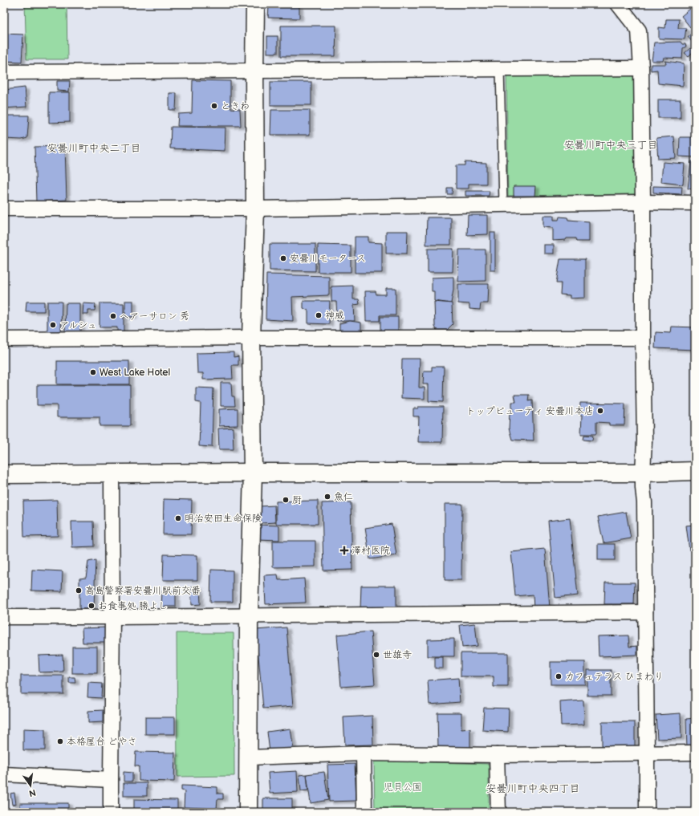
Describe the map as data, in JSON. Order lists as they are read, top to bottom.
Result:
{
  "districts": ["安曇川町中央三丁目", "安曇川町中央二丁目", "安曇川町中央四丁目"],
  "parks": ["児貝公園"],
  "places": {
    "other": [
      "ときわ",
      "安曇川モータース",
      "神威",
      "ヘアーサロン 秀",
      "アルシュ",
      "West Lake Hotel",
      "トップビューティ 安曇川本店",
      "魚仁",
      "厨",
      "明治安田生命保険",
      "高島警察署安曇川駅前交番",
      "お食事処 勝よし",
      "世雄寺",
      "カフェテラス ひまわり",
      "本格屋台 どやさ"
    ],
    "health": ["澤村医院"]
  },
  "north": "bottom"
}
